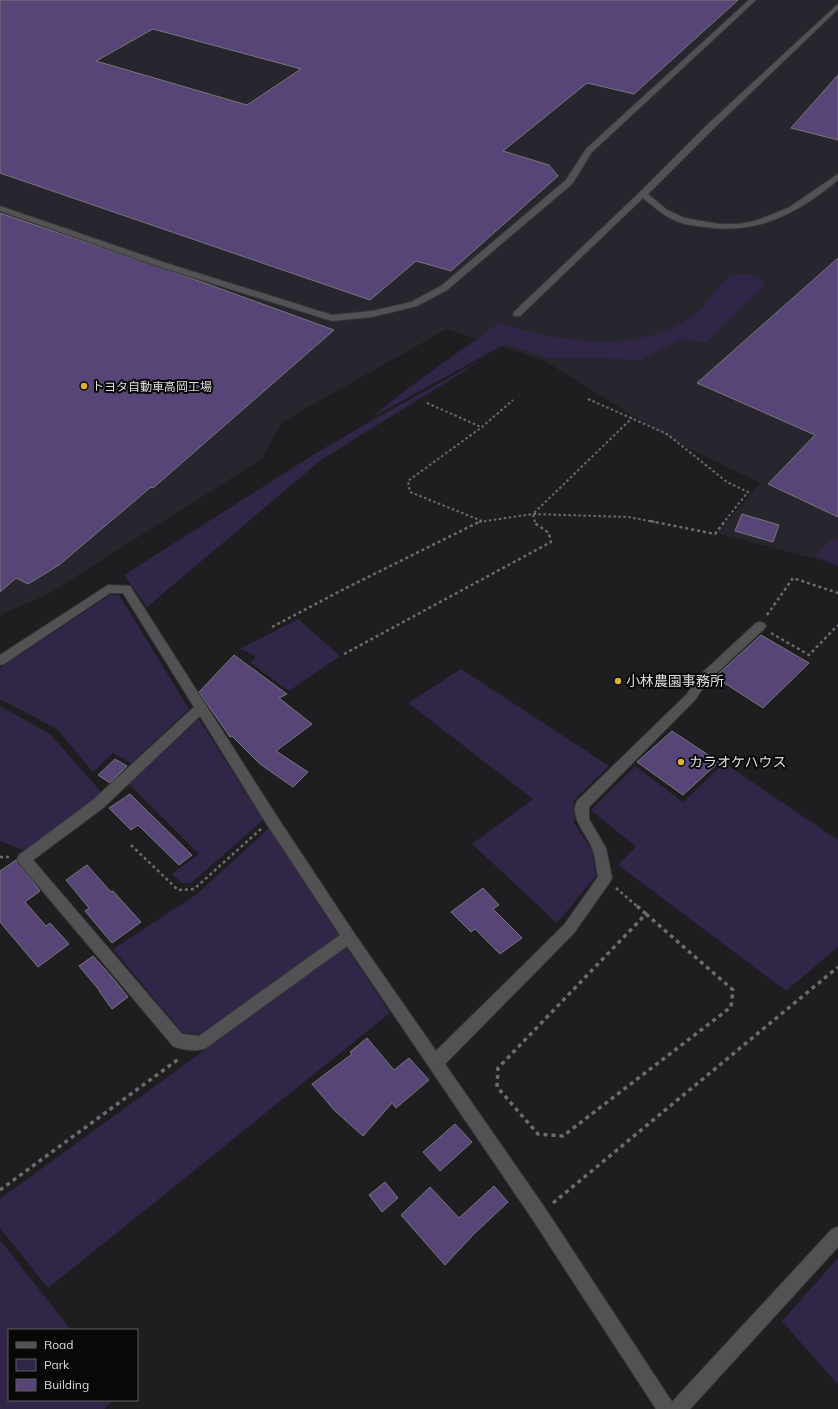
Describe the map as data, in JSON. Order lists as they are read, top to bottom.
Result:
{
  "places": ["トヨタ自動車高岡工場", "小林農園事務所", "カラオケハウス"],
  "legend": ["Road", "Park", "Building"]
}
